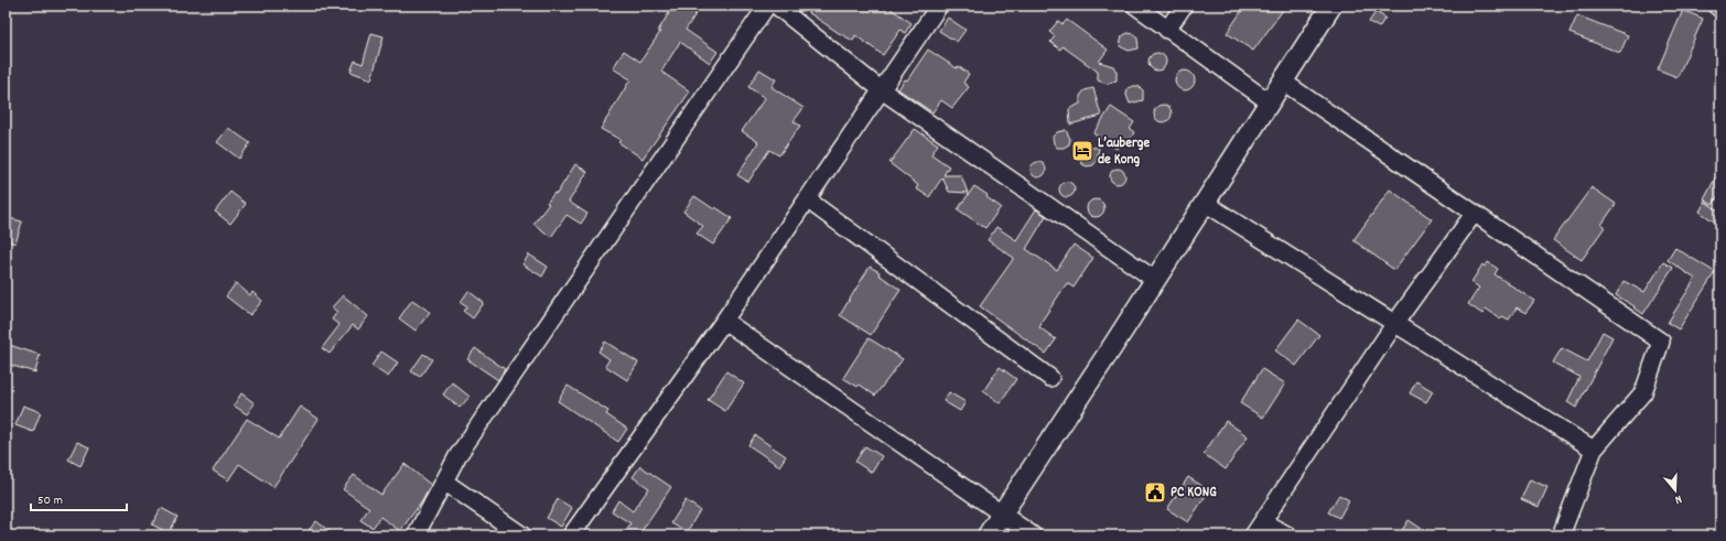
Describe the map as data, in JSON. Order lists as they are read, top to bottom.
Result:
{
  "places": {
    "hotel": ["L’auberge de Kong"],
    "public building": ["PC KONG"]
  },
  "scale_bar": "50 m",
  "north": "bottom"
}
